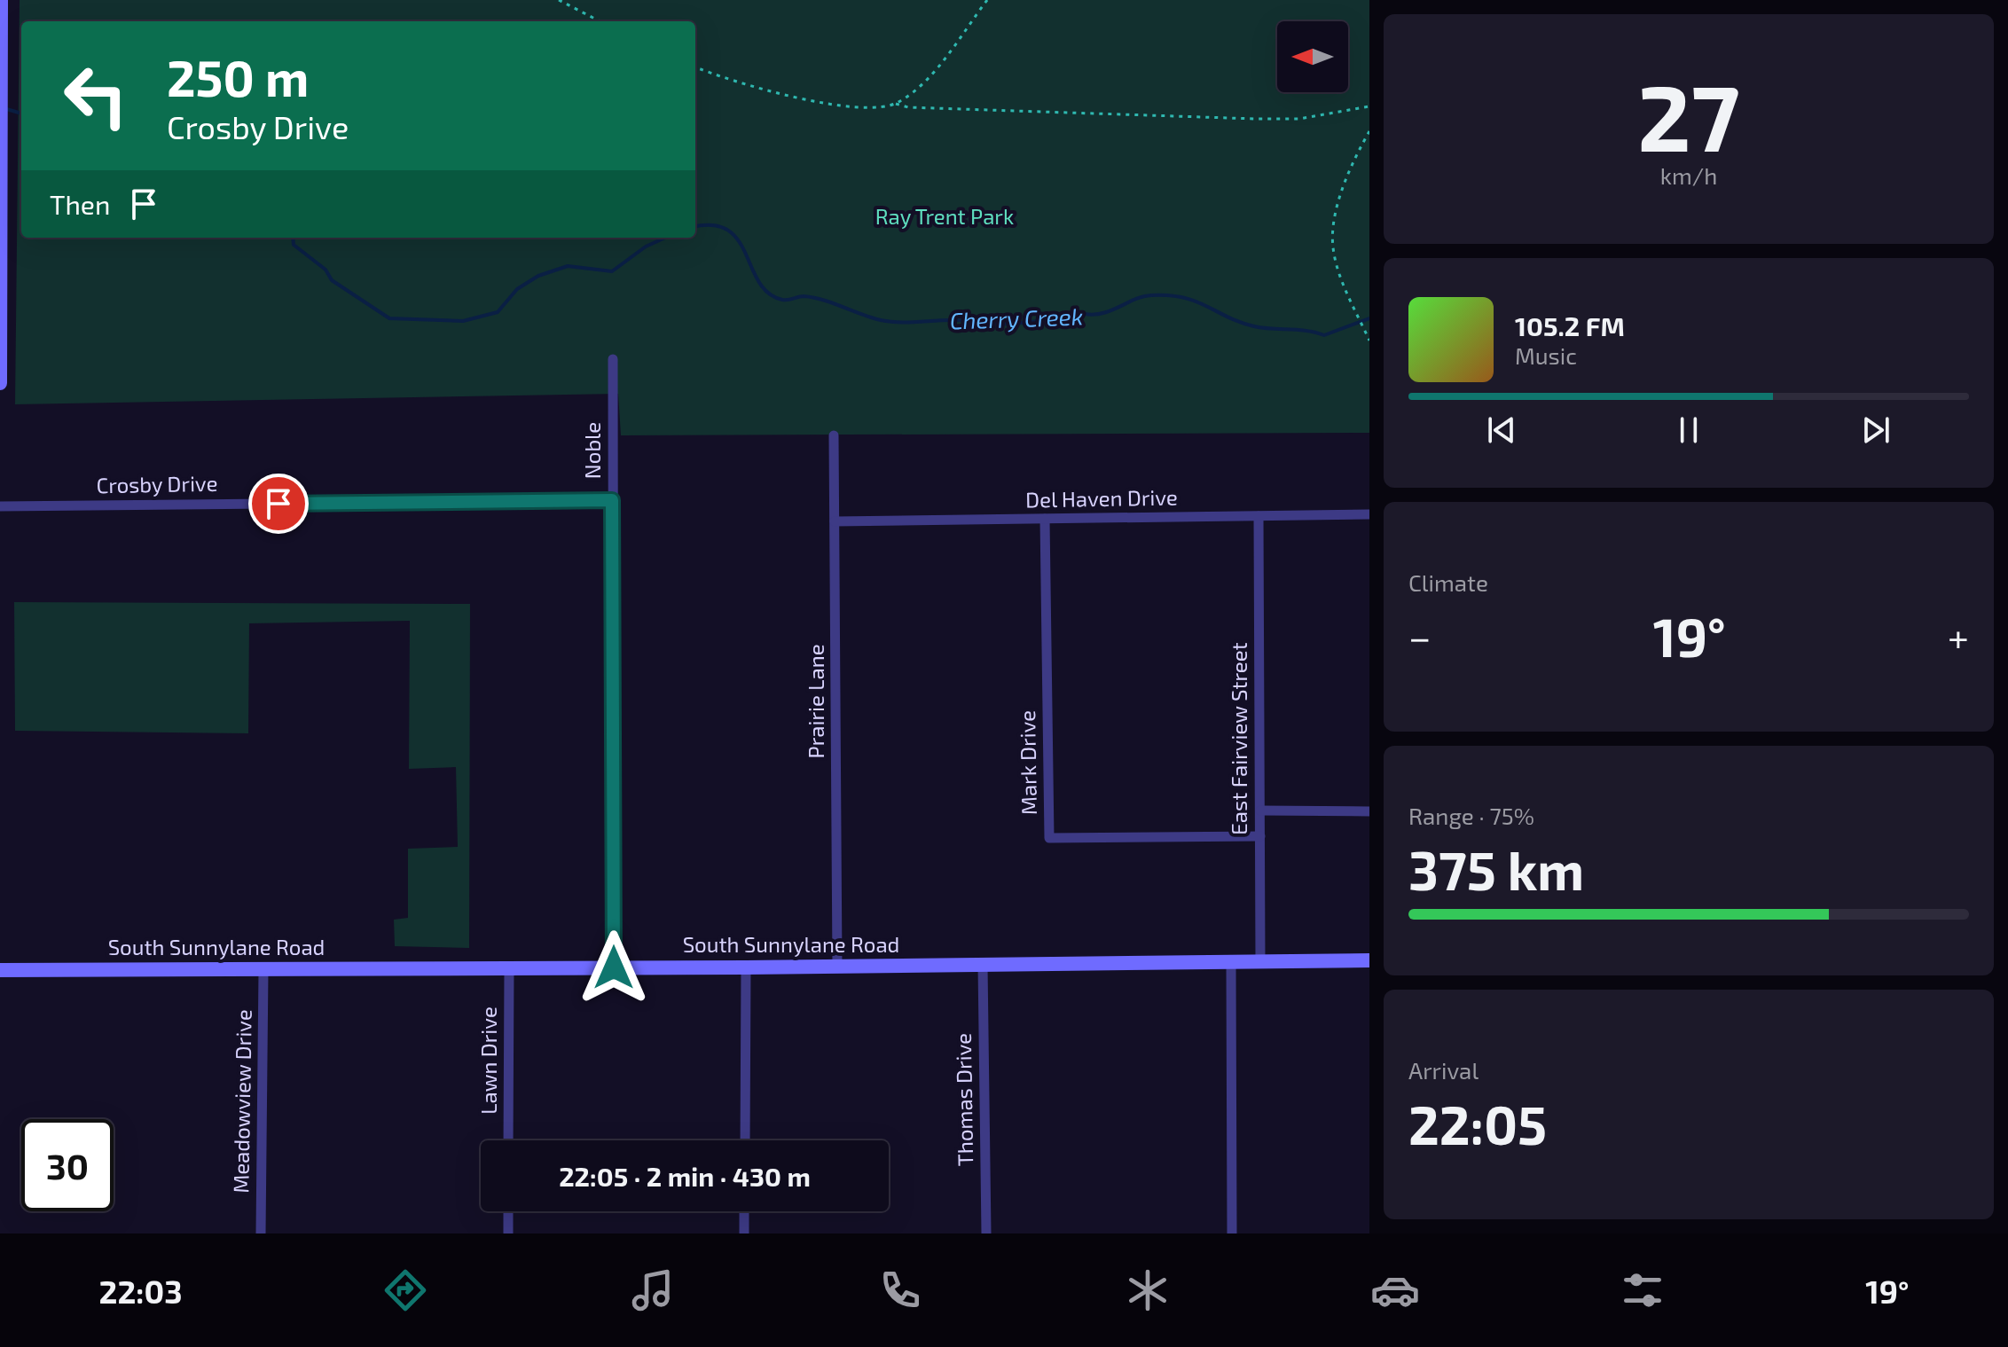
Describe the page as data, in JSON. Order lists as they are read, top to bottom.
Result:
{
  "streets": {
    "main road": ["South Sunnylane Road"],
    "street": [
      "Noble",
      "Crosby Drive",
      "Del Haven Drive",
      "Prairie Lane",
      "East Fairview Street",
      "Mark Drive",
      "Lawn Drive",
      "Thomas Drive",
      "Meadowview Drive"
    ]
  },
  "crossings": [
    ["Noble", "Crosby Drive"],
    ["Noble", "South Sunnylane Road"],
    ["Del Haven Drive", "Prairie Lane"],
    ["Del Haven Drive", "East Fairview Street"],
    ["Del Haven Drive", "Mark Drive"],
    ["Prairie Lane", "South Sunnylane Road"],
    ["East Fairview Street", "Mark Drive"],
    ["East Fairview Street", "South Sunnylane Road"],
    ["South Sunnylane Road", "Lawn Drive"],
    ["South Sunnylane Road", "Thomas Drive"],
    ["South Sunnylane Road", "Meadowview Drive"]
  ],
  "water": ["Cherry Creek"],
  "parks": ["Ray Trent Park"],
  "north": "left",
  "page": {
    "tile": [
      ["27", "km/h"],
      "Climate",
      ["Range · 75%", "375 km"],
      ["Arrival", "22:05"]
    ],
    "turn": ["250 m", "Crosby Drive"],
    "then": "Then",
    "song": ["105.2 FM", "Music"],
    "heat": ["−", "19°", "+"],
    "limit": "30",
    "trip": "22:05 · 2 min · 430 m",
    "tabs": ["22:03", "19°"]
  }
}
